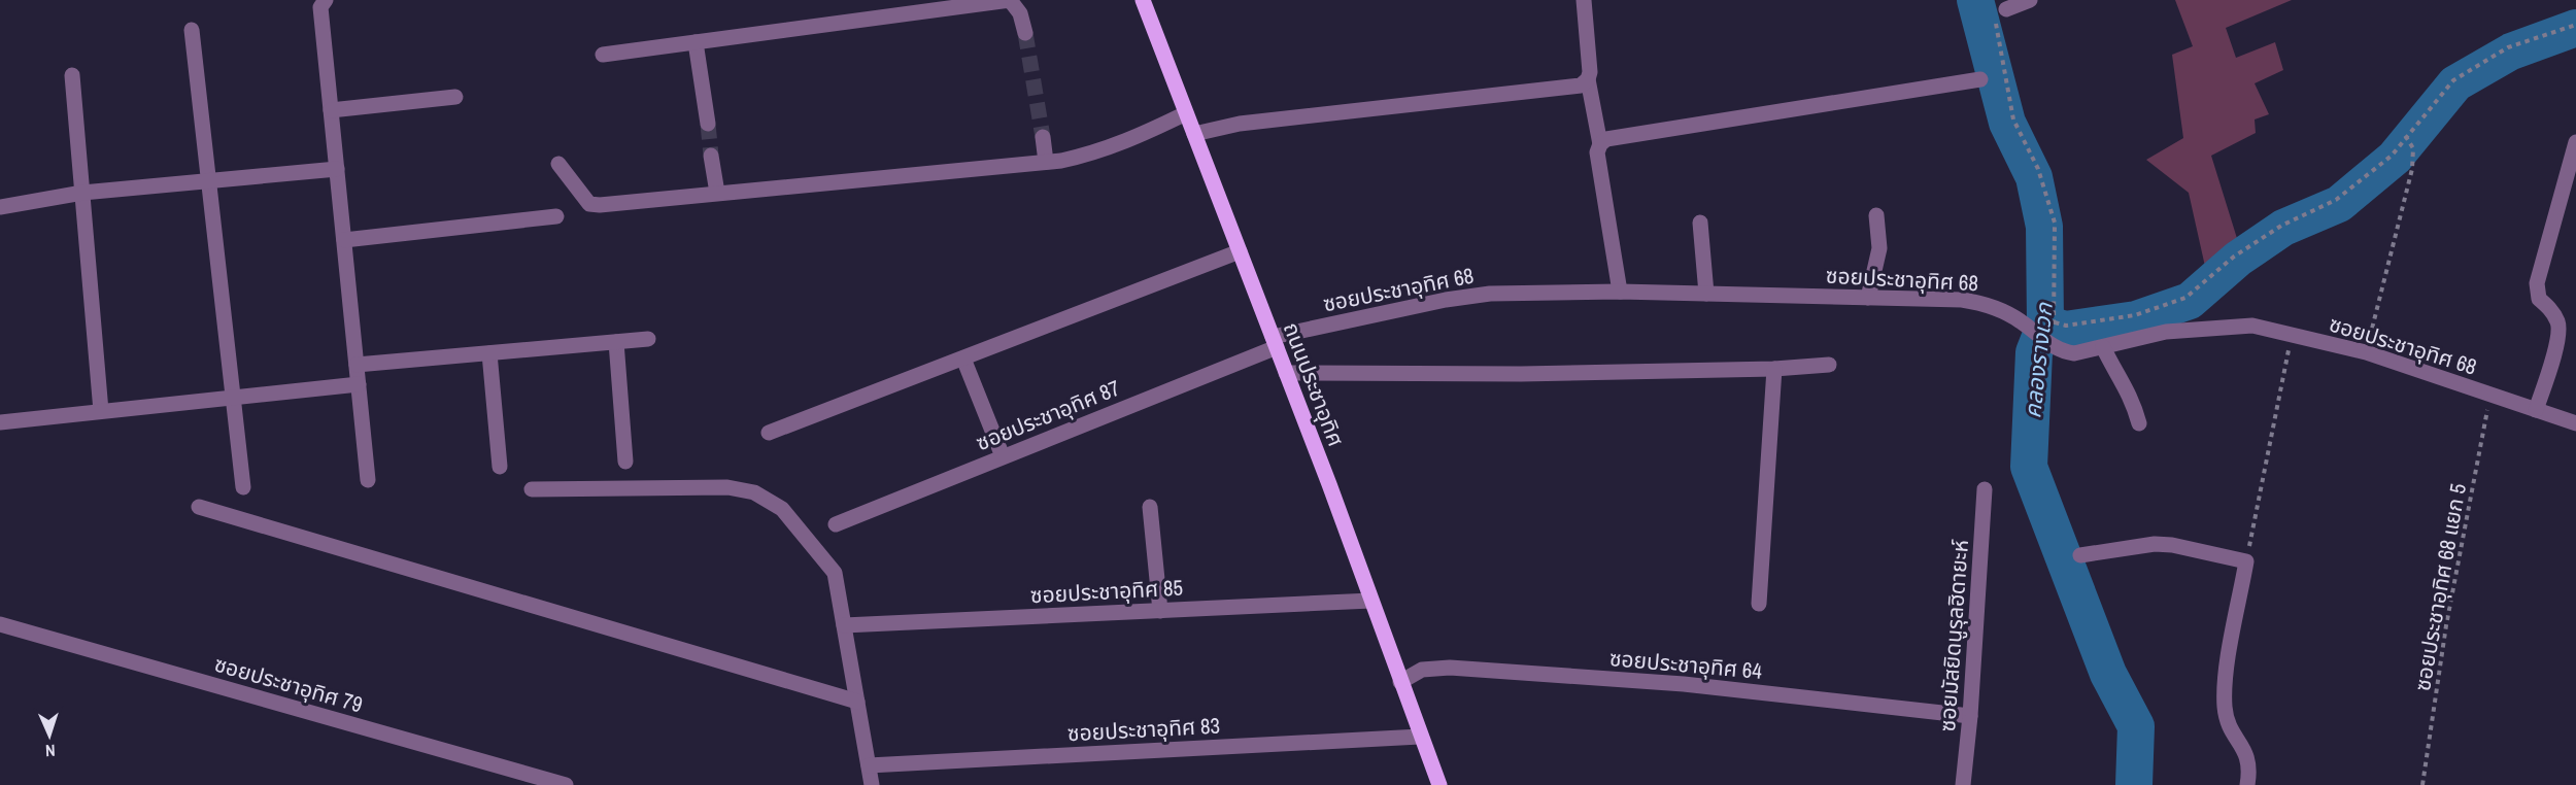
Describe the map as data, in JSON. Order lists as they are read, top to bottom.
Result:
{
  "streets": {
    "main road": ["ถนนประชาอุทิศ"],
    "street": [
      "ซอยประชาอุทิศ 68",
      "ซอยประชาอุทิศ 87",
      "ซอยประชาอุทิศ 85",
      "ซอยมัสยิดนูรุลฮิดายะห์",
      "ซอยประชาอุทิศ 64",
      "ซอยประชาอุทิศ 79",
      "ซอยประชาอุทิศ 83"
    ],
    "path": ["ซอยประชาอุทิศ 68 แยก 5"]
  },
  "crossings": [
    ["ซอยประชาอุทิศ 68", "ถนนประชาอุทิศ"],
    ["ซอยประชาอุทิศ 68", "ซอยประชาอุทิศ 87"],
    ["ซอยประชาอุทิศ 68", "ซอยประชาอุทิศ 68 แยก 5"],
    ["ถนนประชาอุทิศ", "ซอยประชาอุทิศ 87"],
    ["ถนนประชาอุทิศ", "ซอยประชาอุทิศ 85"],
    ["ถนนประชาอุทิศ", "ซอยประชาอุทิศ 64"],
    ["ถนนประชาอุทิศ", "ซอยประชาอุทิศ 83"],
    ["ซอยมัสยิดนูรุลฮิดายะห์", "ซอยประชาอุทิศ 64"]
  ],
  "water": ["คลองรางเวก"],
  "north": "bottom"
}
